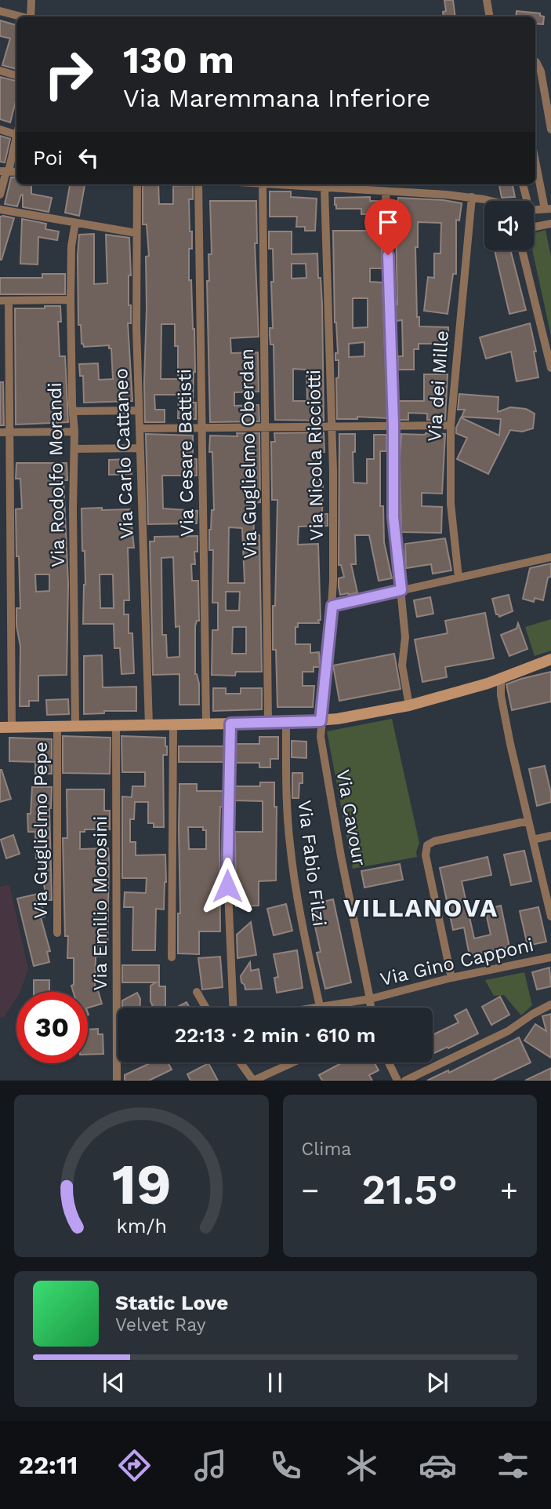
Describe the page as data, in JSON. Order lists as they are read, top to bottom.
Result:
{
  "streets": {
    "street": [
      "Via dei Mille",
      "Via Cesare Battisti",
      "Via Carlo Cattaneo",
      "Via Guglielmo Oberdan",
      "Via Nicola Ricciotti",
      "Via Rodolfo Morandi",
      "Via Cavour",
      "Via Guglielmo Pepe",
      "Via Fabio Filzi",
      "Via Emilio Morosini",
      "Via Gino Capponi"
    ]
  },
  "crossings": [
    ["Via Nicola Ricciotti", "Via Cavour"],
    ["Via Cavour", "Via Gino Capponi"],
    ["Via Fabio Filzi", "Via Gino Capponi"]
  ],
  "districts": ["VILLANOVA"],
  "page": {
    "turn": ["130 m", "Via Maremmana Inferiore"],
    "then": "Poi",
    "limit": "30",
    "trip": "22:13 · 2 min · 610 m",
    "tile": "Clima",
    "heat": ["−", "21.5°", "+"],
    "song": ["Static Love", "Velvet Ray"],
    "tabs": "22:11",
    "gauge": ["19", "km/h"]
  }
}
